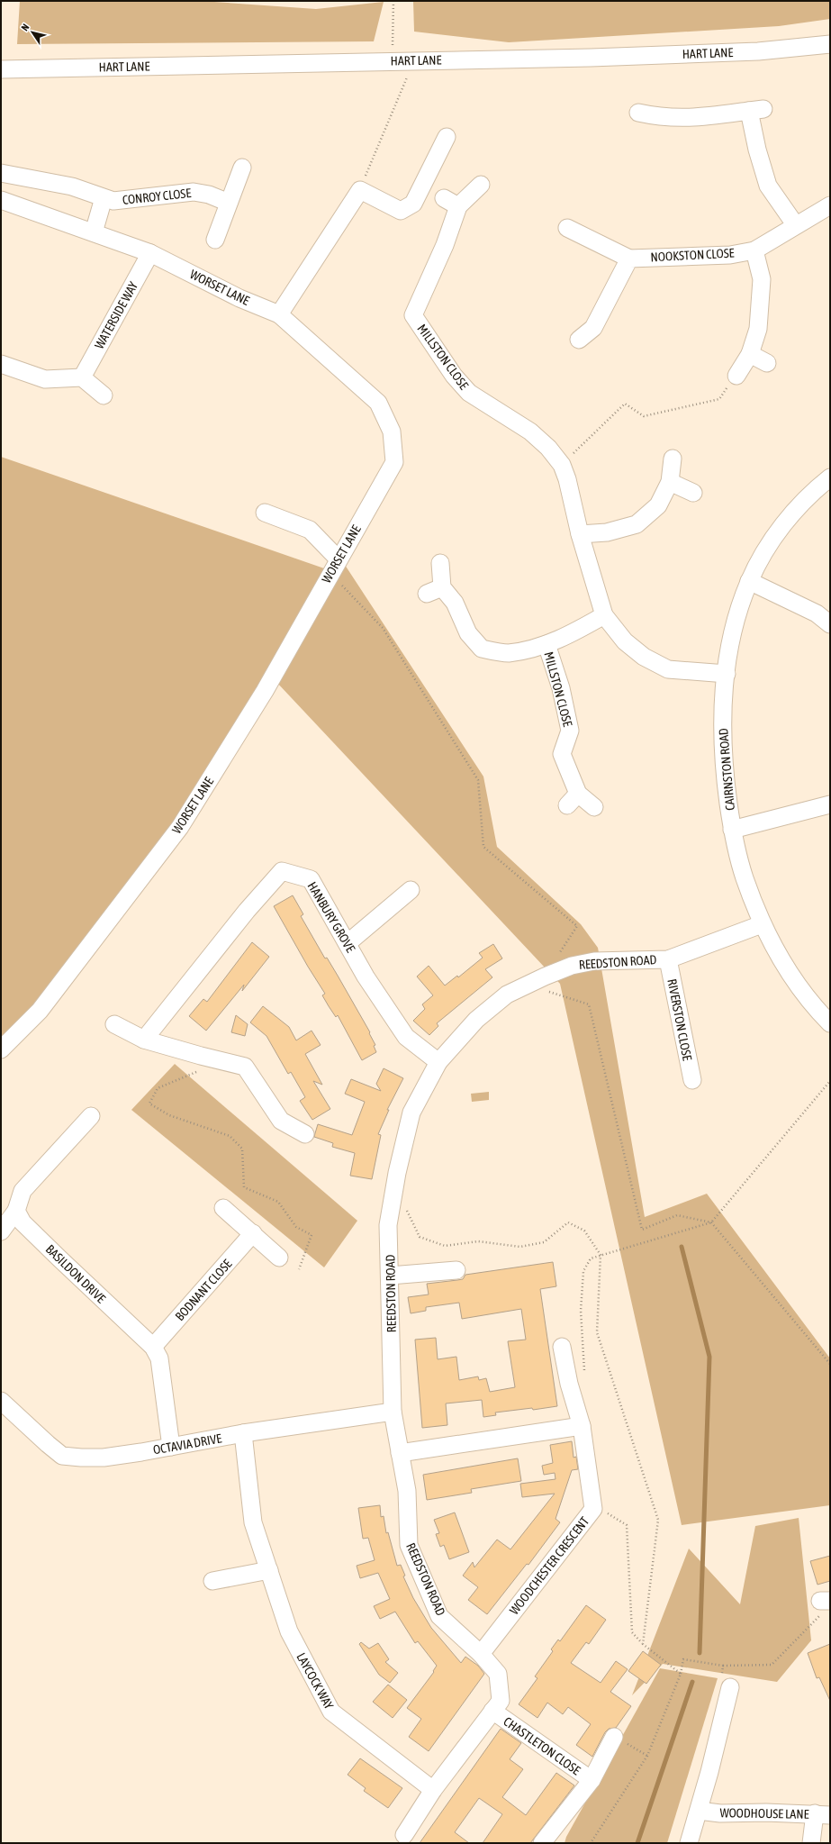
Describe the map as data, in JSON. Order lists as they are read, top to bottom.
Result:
{
  "streets": {
    "street": [
      "HART LANE",
      "CONROY CLOSE",
      "NOOKSTON CLOSE",
      "WORSET LANE",
      "WATERSIDE WAY",
      "MILLSTON CLOSE",
      "CAIRNSTON ROAD",
      "HANBURY GROVE",
      "REEDSTON ROAD",
      "RIVERSTON CLOSE",
      "BASILDON DRIVE",
      "BODNANT CLOSE",
      "OCTAVIA DRIVE",
      "WOODCHESTER CRESCENT",
      "LAYCOCK WAY",
      "CHASTLETON CLOSE",
      "WOODHOUSE LANE"
    ]
  },
  "crossings": [
    ["CONROY CLOSE", "WORSET LANE"],
    ["WORSET LANE", "WATERSIDE WAY"],
    ["MILLSTON CLOSE", "CAIRNSTON ROAD"],
    ["CAIRNSTON ROAD", "REEDSTON ROAD"],
    ["HANBURY GROVE", "REEDSTON ROAD"],
    ["REEDSTON ROAD", "RIVERSTON CLOSE"],
    ["REEDSTON ROAD", "OCTAVIA DRIVE"],
    ["REEDSTON ROAD", "WOODCHESTER CRESCENT"],
    ["REEDSTON ROAD", "LAYCOCK WAY"],
    ["REEDSTON ROAD", "CHASTLETON CLOSE"],
    ["BASILDON DRIVE", "BODNANT CLOSE"],
    ["BASILDON DRIVE", "OCTAVIA DRIVE"],
    ["OCTAVIA DRIVE", "LAYCOCK WAY"]
  ],
  "north": "top left"
}
